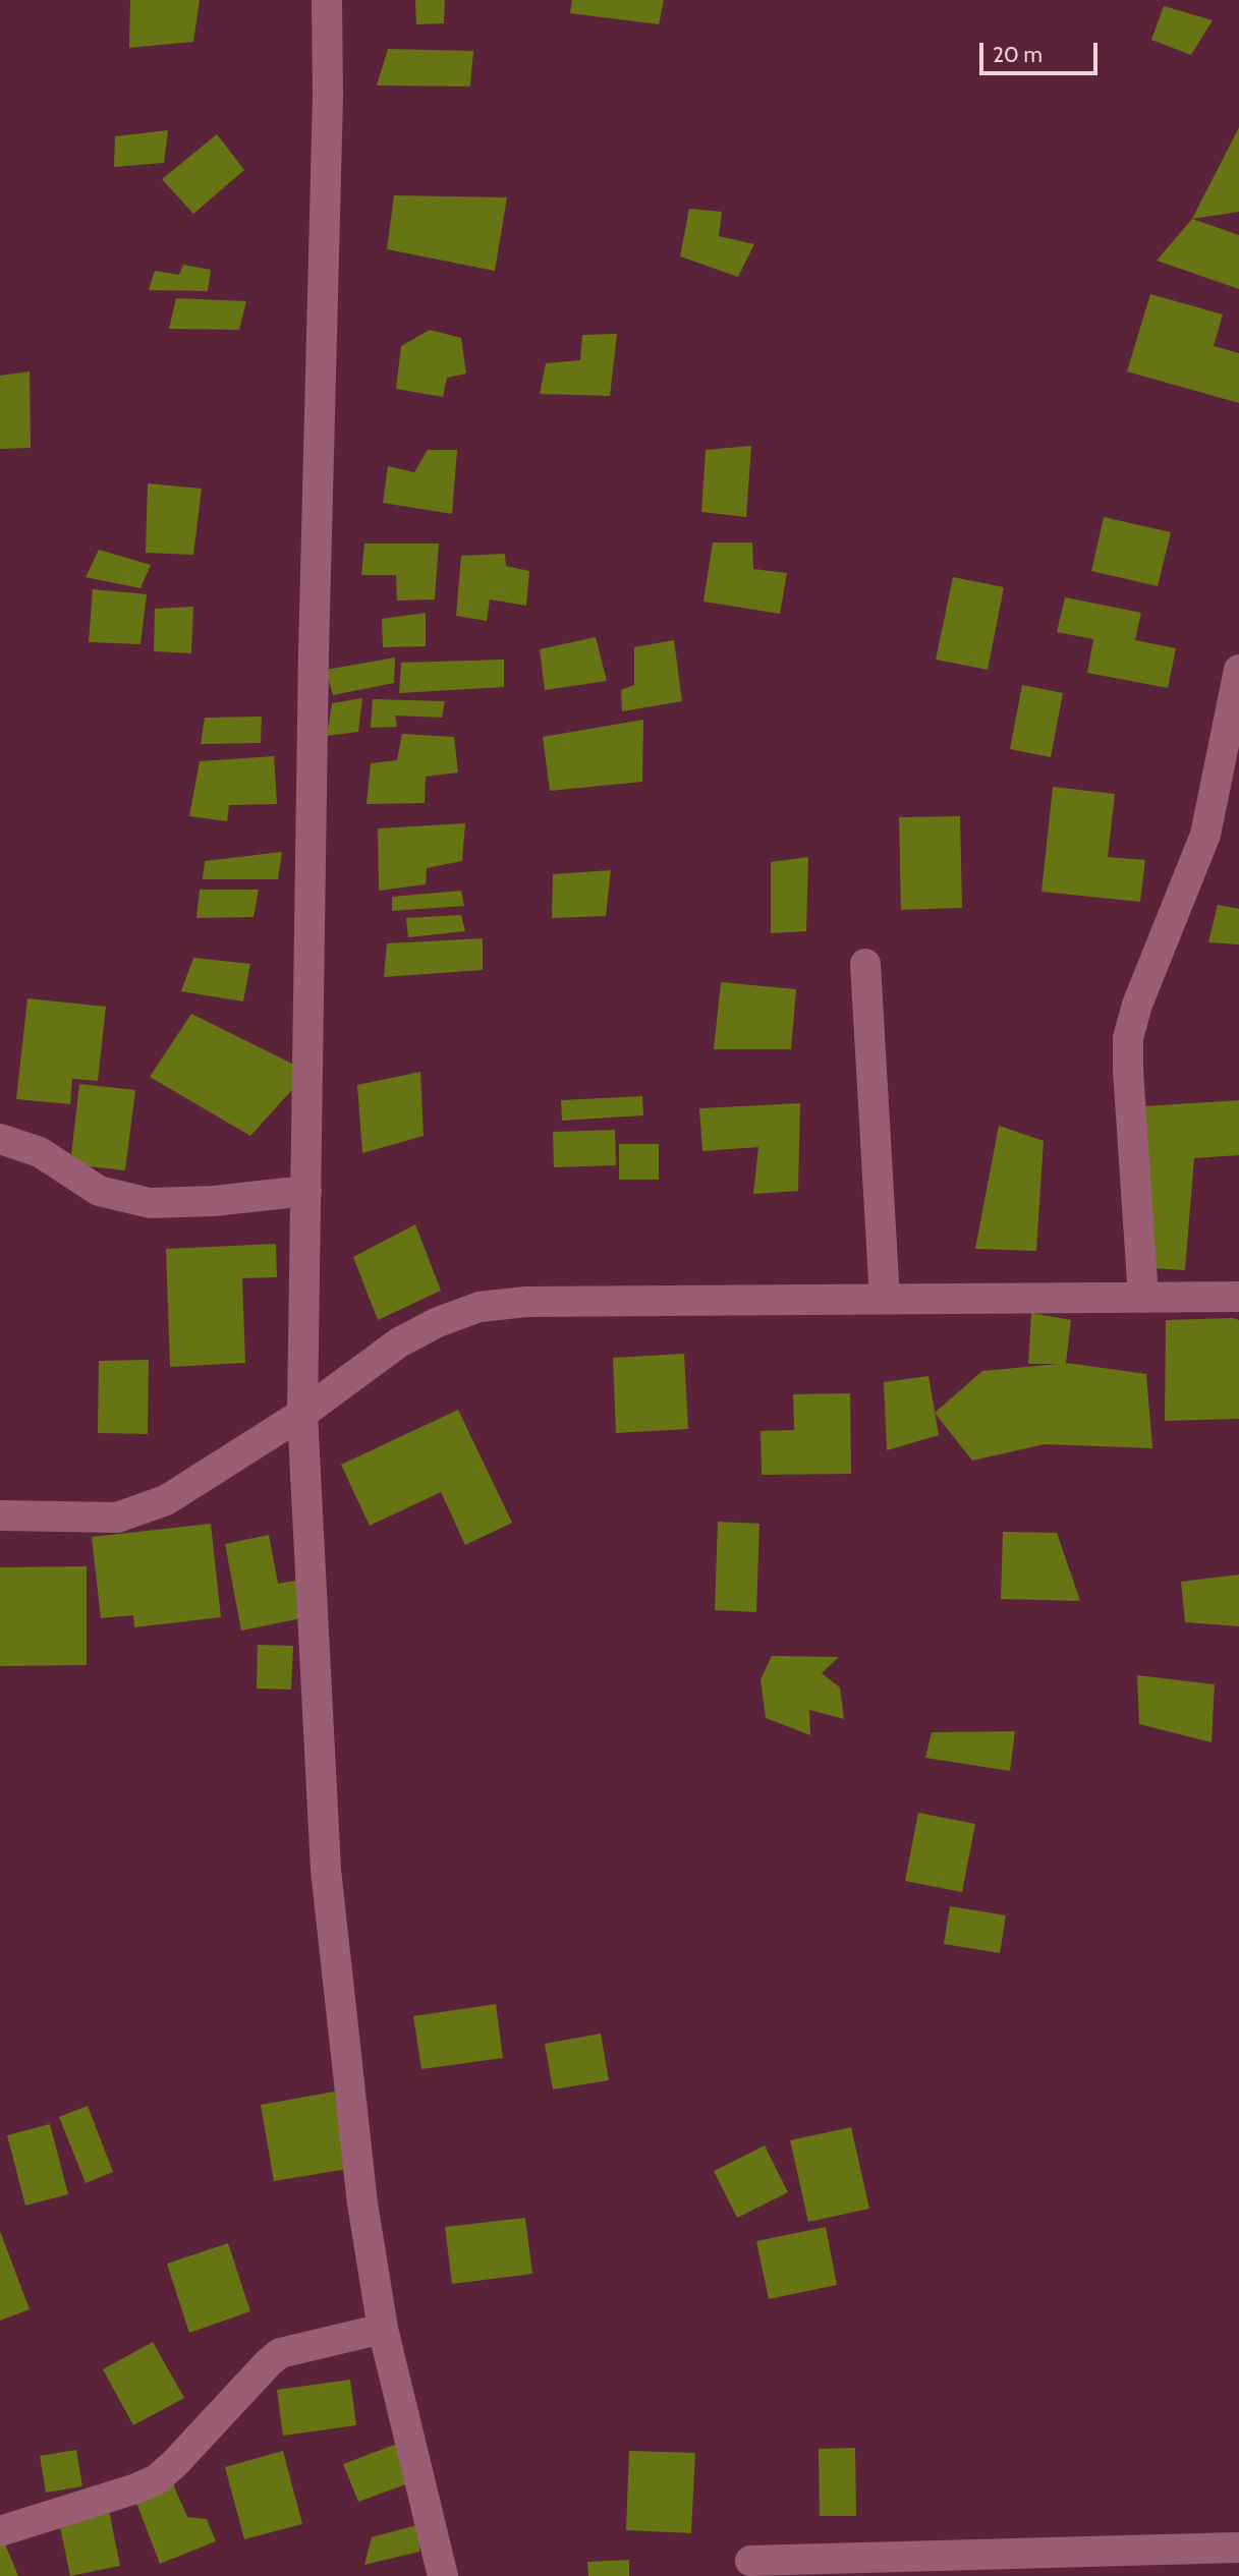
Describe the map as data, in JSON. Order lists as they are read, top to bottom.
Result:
{
  "scale_bar": "20 m"
}
